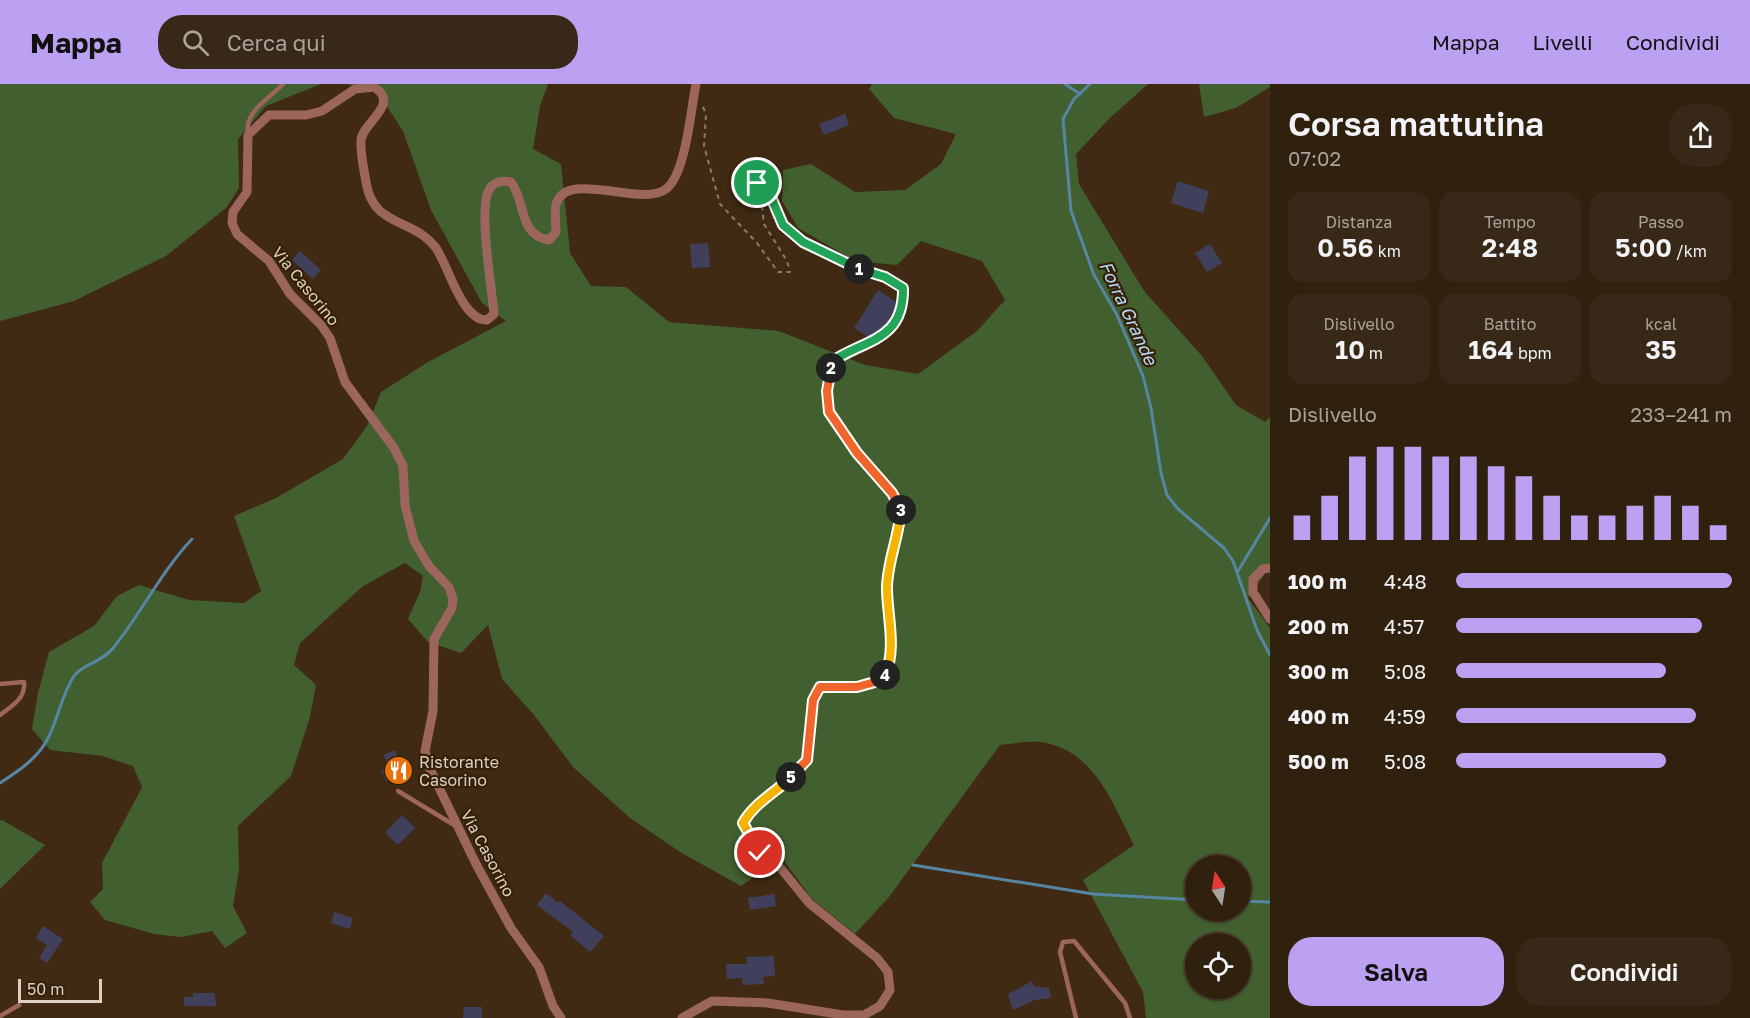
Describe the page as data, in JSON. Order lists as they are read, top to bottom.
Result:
{
  "streets": {
    "street": ["Via Casorino"]
  },
  "water": ["Forra Grande"],
  "places": {
    "restaurant": ["Ristorante Casorino"]
  },
  "scale_bar": "50 m",
  "north": "top",
  "page": {
    "header": "Mappa",
    "search": "Cerca qui",
    "nav": ["Mappa", "Livelli", "Condividi"],
    "heading": ["Corsa mattutina", "07:02"],
    "stats": [
      ["Distanza", "0.56 km"],
      ["Tempo", "2:48"],
      ["Passo", "5:00 /km"],
      ["Dislivello", "10 m"],
      ["Battito", "164 bpm"],
      ["kcal", "35"]
    ],
    "pins": [
      "1",
      "2",
      "3",
      "4",
      "5"
    ],
    "chart": ["Dislivello", "233–241 m"],
    "list": [
      {
        "name": "100 m",
        "note": "4:48"
      },
      {
        "name": "200 m",
        "note": "4:57"
      },
      {
        "name": "300 m",
        "note": "5:08"
      },
      {
        "name": "400 m",
        "note": "4:59"
      },
      {
        "name": "500 m",
        "note": "5:08"
      }
    ],
    "buttons": ["Salva", "Condividi"],
    "scale": "50 m"
  }
}
